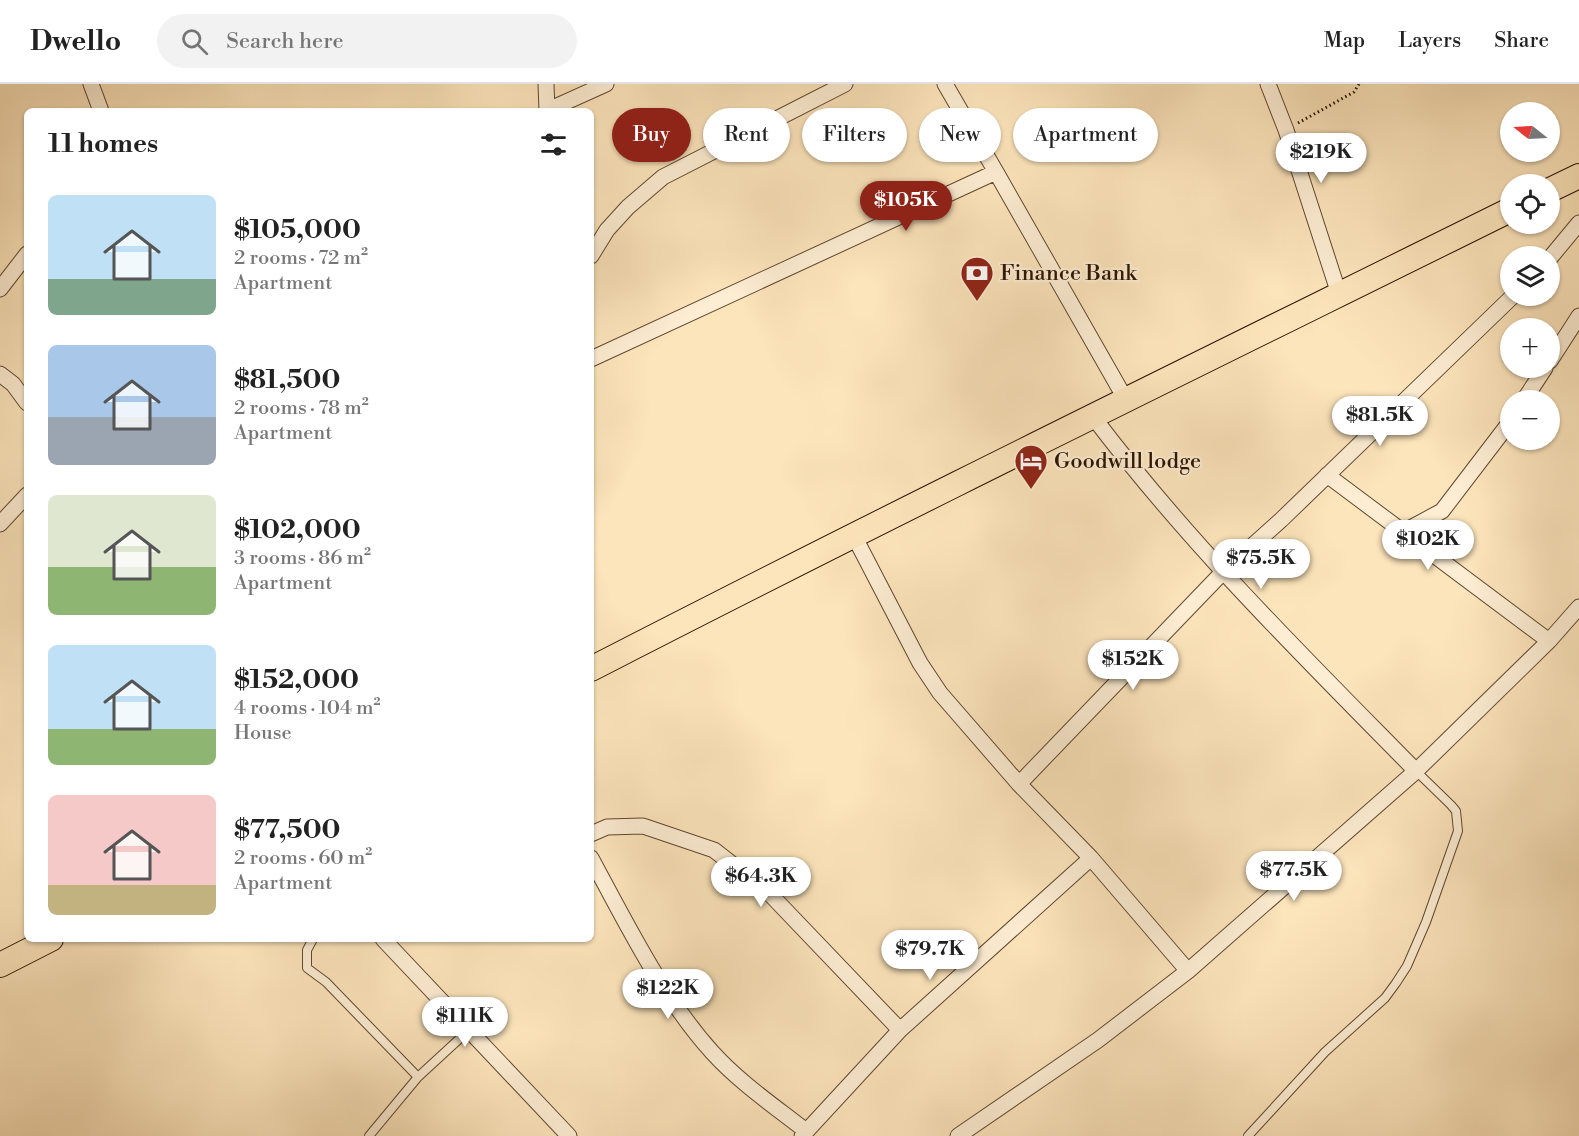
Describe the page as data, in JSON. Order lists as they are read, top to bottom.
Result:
{
  "places": {
    "bank": ["Finance Bank"],
    "hotel": ["Goodwill lodge"]
  },
  "north": "left",
  "page": {
    "header": "Dwello",
    "search": "Search here",
    "nav": ["Map", "Layers", "Share"],
    "map_buttons": ["+", "−"],
    "chip": [
      "Buy",
      "Rent",
      "Filters",
      "New",
      "Apartment"
    ],
    "heading": "11 homes",
    "price": [
      "$219K",
      "$105K",
      "$81.5K",
      "$102K",
      "$75.5K",
      "$152K",
      "$77.5K",
      "$64.3K",
      "$79.7K",
      "$122K",
      "$111K"
    ],
    "list": [
      {
        "name": "$105,000",
        "note": "2 rooms · 72 m² · Apartment"
      },
      {
        "name": "$81,500",
        "note": "2 rooms · 78 m² · Apartment"
      },
      {
        "name": "$102,000",
        "note": "3 rooms · 86 m² · Apartment"
      },
      {
        "name": "$152,000",
        "note": "4 rooms · 104 m² · House"
      },
      {
        "name": "$77,500",
        "note": "2 rooms · 60 m² · Apartment"
      }
    ]
  }
}
